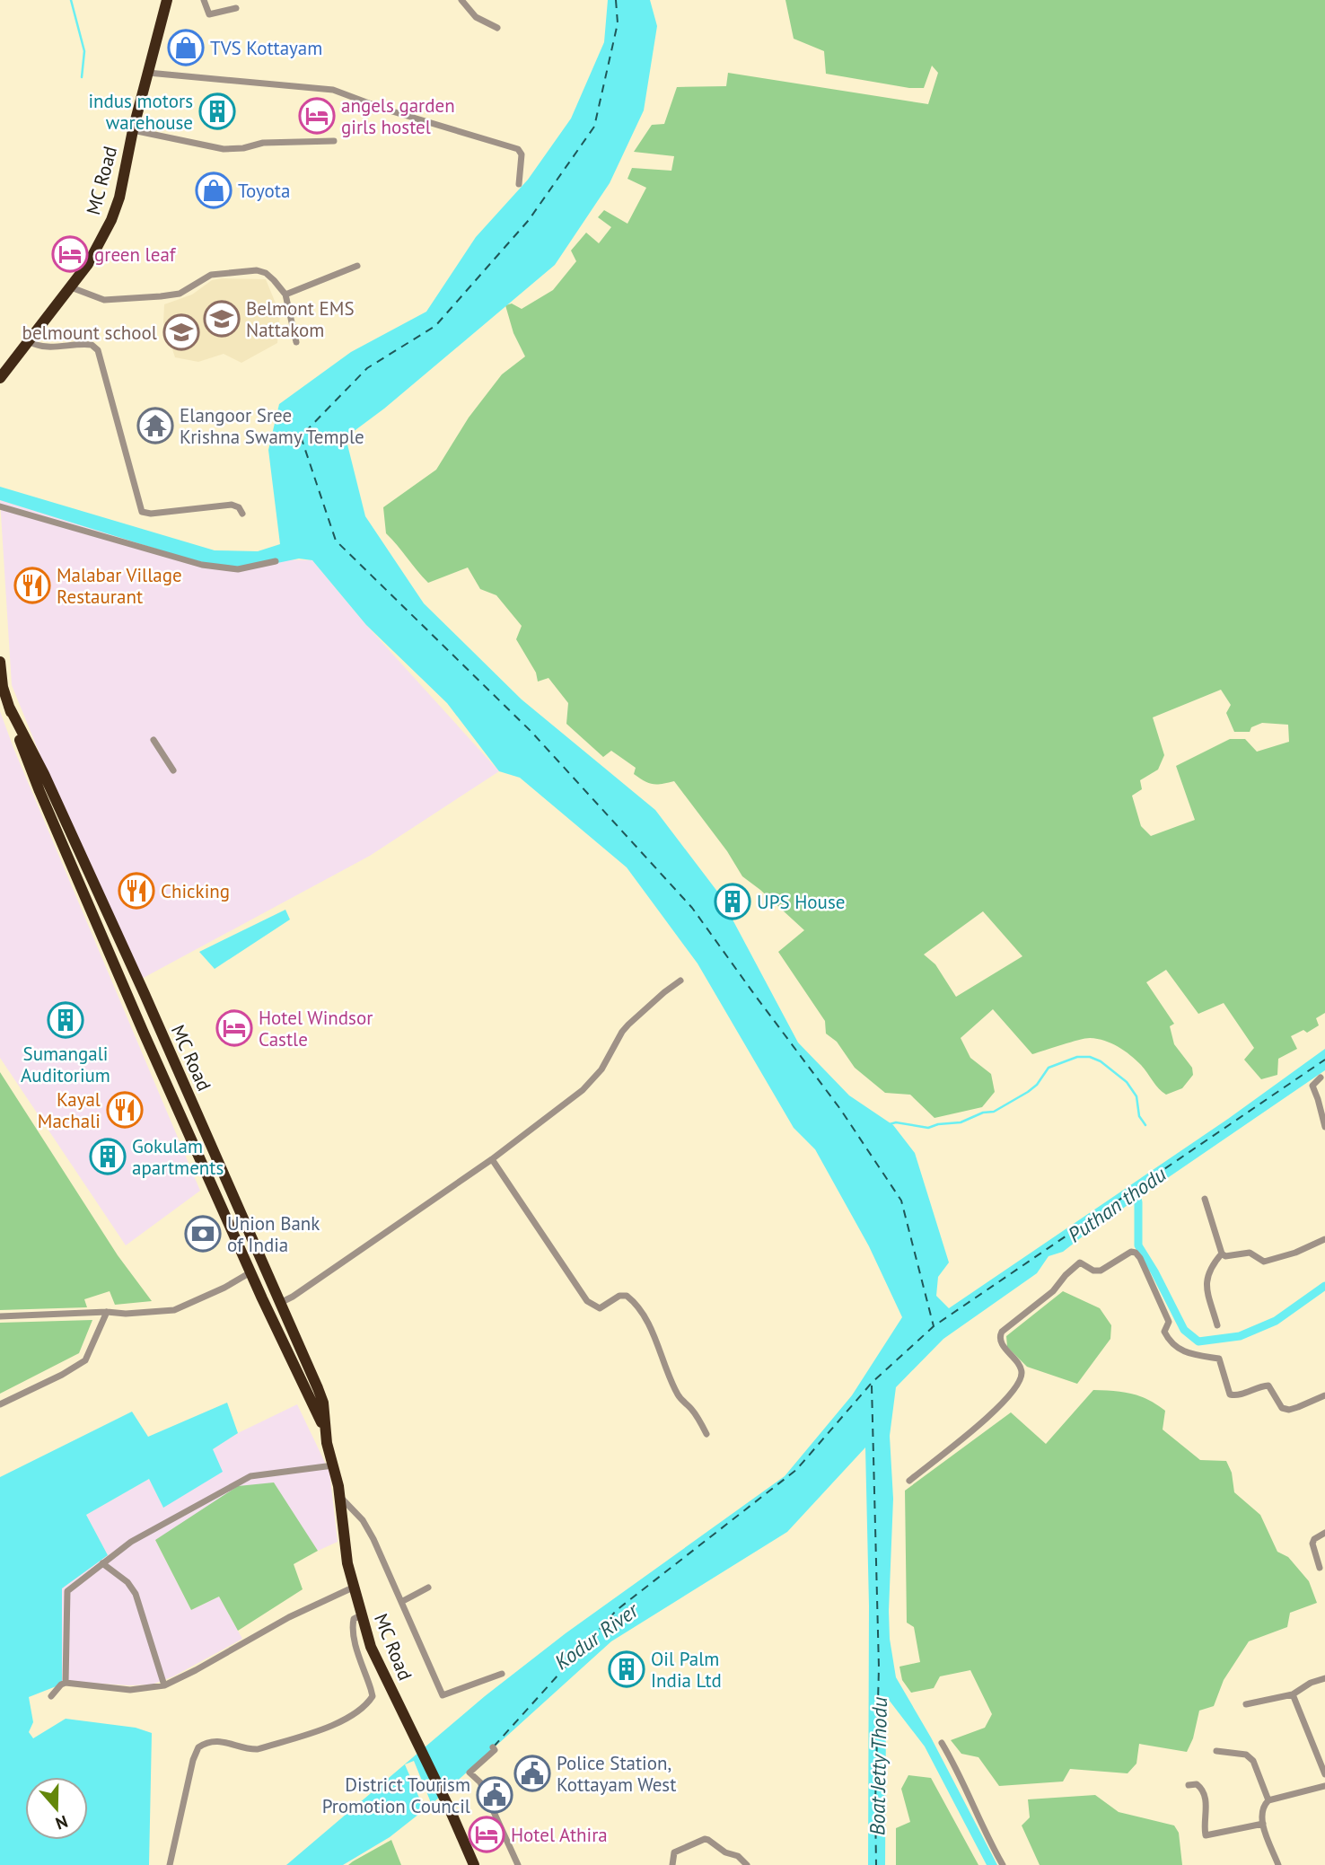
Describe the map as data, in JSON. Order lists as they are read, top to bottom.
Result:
{
  "streets": {
    "highway": ["MC Road"]
  },
  "water": ["Puthan thodu", "Kodur River", "Boat Jetty Thodu"],
  "places": {
    "shop": ["TVS Kottayam", "Toyota"],
    "building": [
      "indus motors warehouse",
      "UPS House",
      "Sumangali Auditorium",
      "Gokulam apartments",
      "Oil Palm India Ltd"
    ],
    "hotel": [
      "angels garden girls hostel",
      "green leaf",
      "Hotel Windsor Castle",
      "Hotel Athira"
    ],
    "school or university": ["Belmont EMS Nattakom", "belmount school"],
    "temple": ["Elangoor Sree Krishna Swamy Temple"],
    "restaurant": ["Malabar Village Restaurant", "Chicking", "Kayal Machali"],
    "bank": ["Union Bank of India"],
    "public building": ["Police Station, Kottayam West", "District Tourism Promotion Council"]
  },
  "north": "bottom"
}
